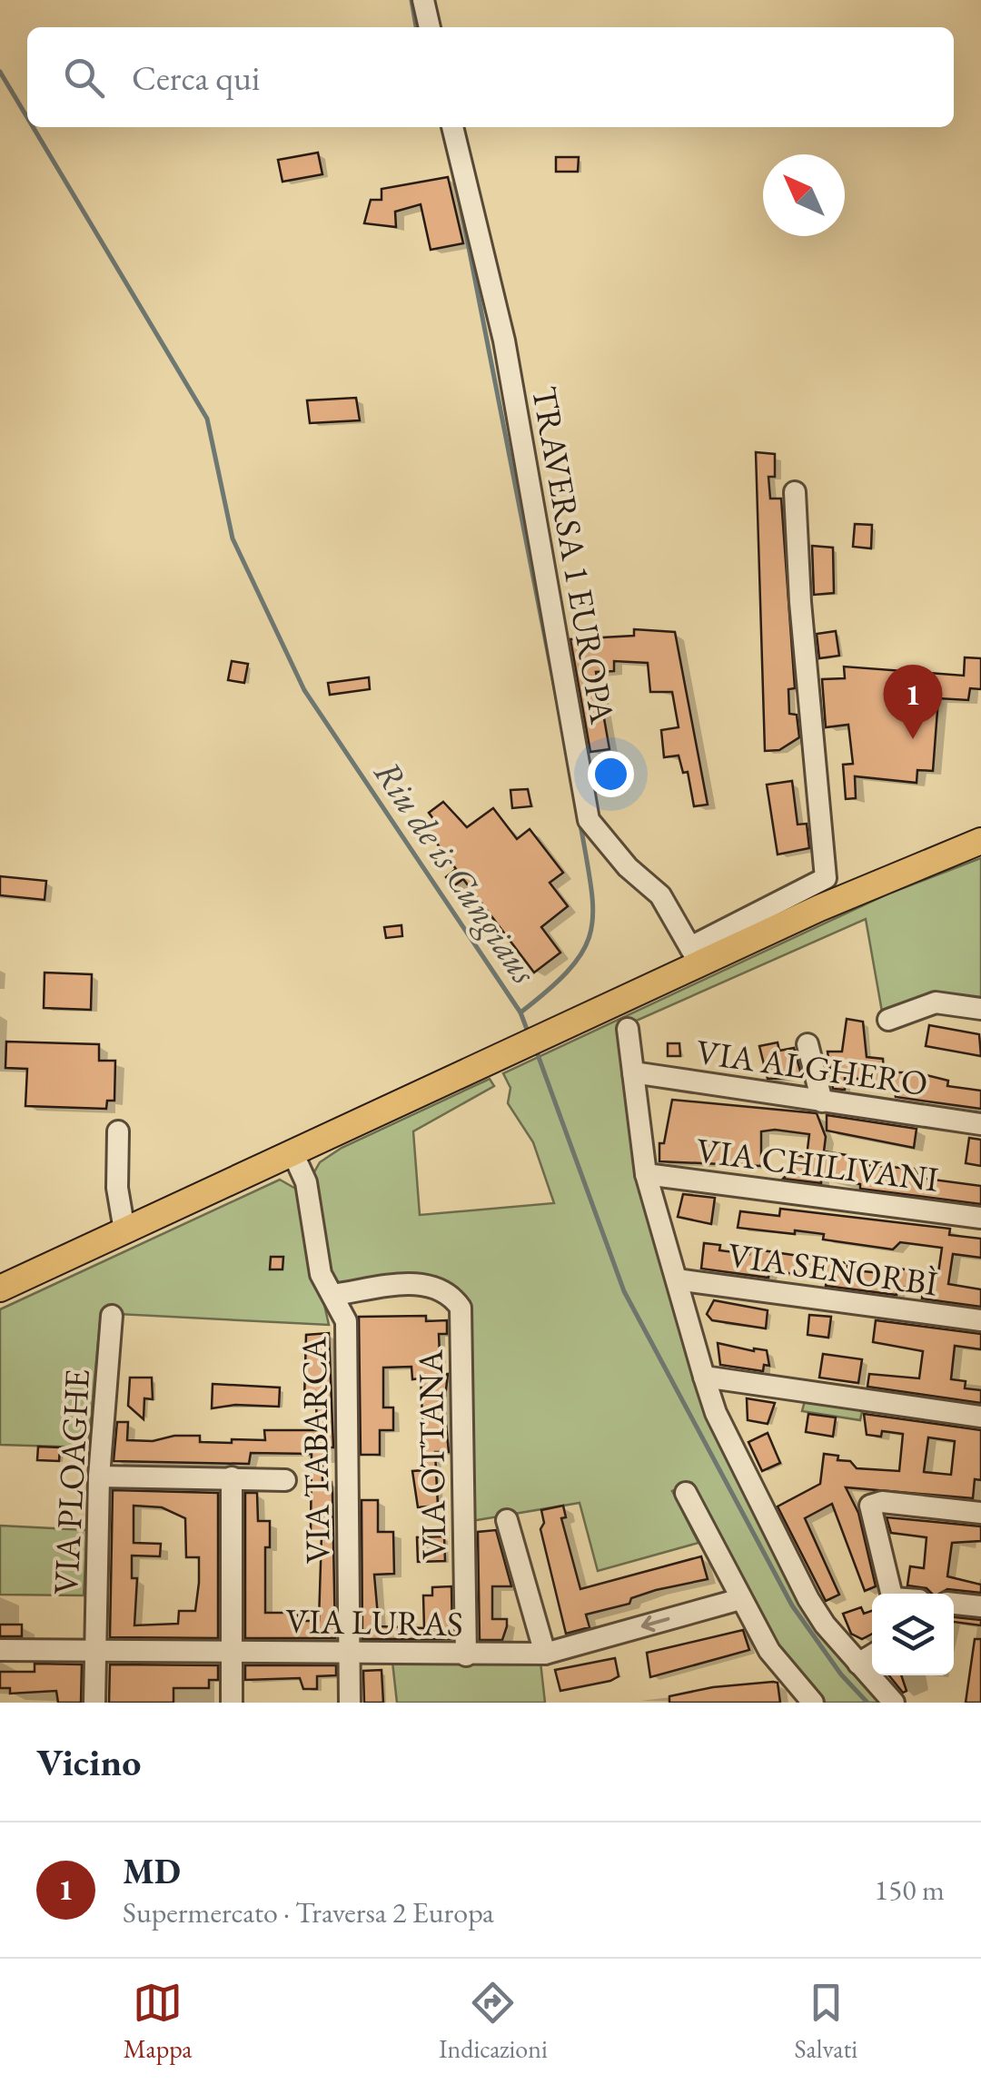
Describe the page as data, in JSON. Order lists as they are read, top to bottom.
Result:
{
  "streets": {
    "street": [
      "TRAVERSA 1 EUROPA",
      "VIA ALGHERO",
      "VIA CHILIVANI",
      "VIA SENORBÌ",
      "VIA TABARCA",
      "VIA OTTANA",
      "VIA PLOAGHE",
      "VIA LURAS"
    ]
  },
  "crossings": [
    ["VIA TABARCA", "VIA OTTANA"],
    ["VIA TABARCA", "VIA LURAS"],
    ["VIA OTTANA", "VIA LURAS"],
    ["VIA PLOAGHE", "VIA LURAS"]
  ],
  "water": ["Riu de is Cungiaus"],
  "north": "top left",
  "page": {
    "search": "Cerca qui",
    "pins": "1",
    "heading": "Vicino",
    "list": [
      {
        "mark": "1",
        "name": "MD",
        "note": "Supermercato · Traversa 2 Europa",
        "value": "150 m"
      }
    ],
    "nav": ["Mappa", "Indicazioni", "Salvati"]
  }
}
